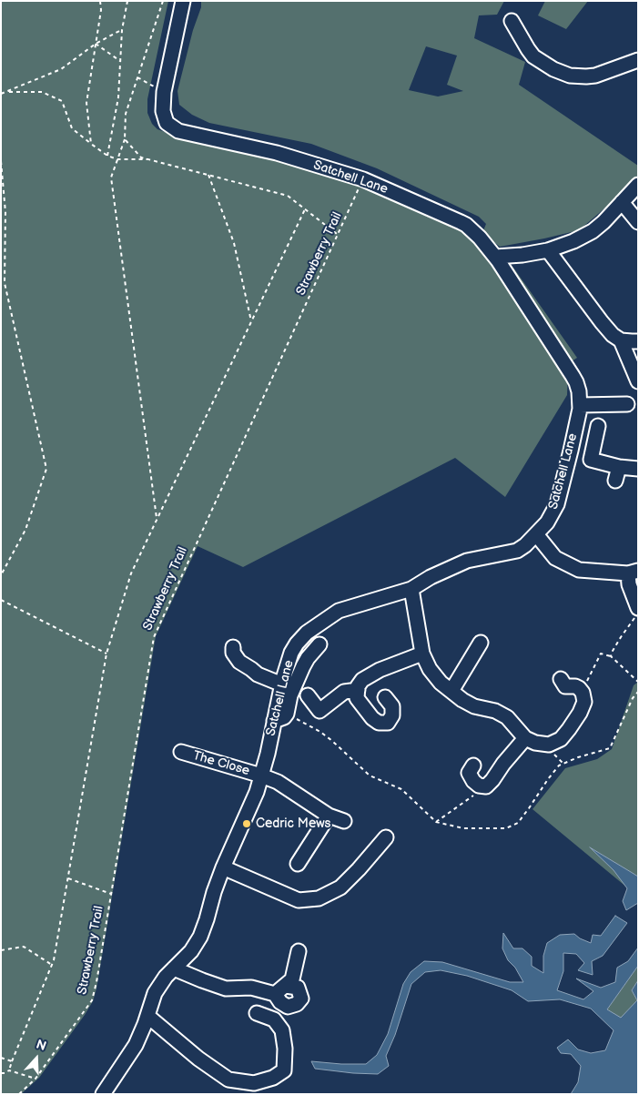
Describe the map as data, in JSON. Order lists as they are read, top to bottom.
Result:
{
  "streets": {
    "street": ["Satchell Lane", "The Close"],
    "path": ["Strawberry Trail"]
  },
  "crossings": [
    ["Satchell Lane", "Strawberry Trail"],
    ["Satchell Lane", "The Close"]
  ],
  "places": ["Cedric Mews"],
  "north": "top"
}
